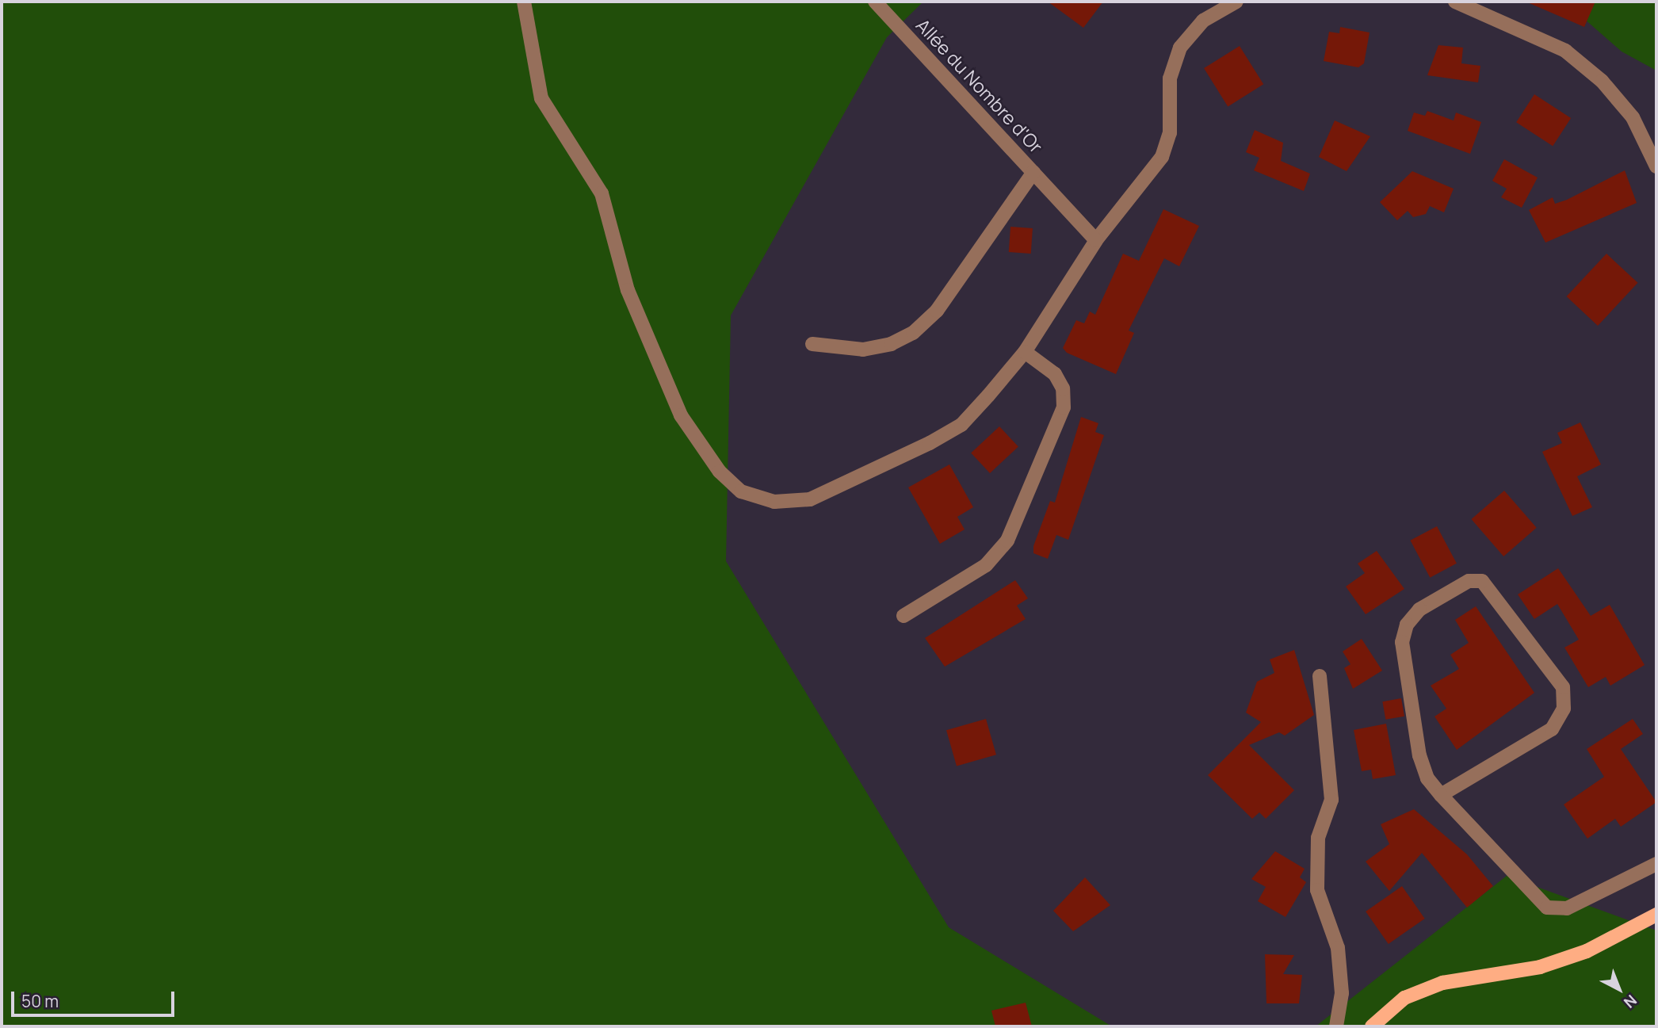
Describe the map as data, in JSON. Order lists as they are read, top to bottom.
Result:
{
  "streets": {
    "street": ["Allée du Nombre d'Or"]
  },
  "scale_bar": "50 m",
  "north": "bottom right"
}
